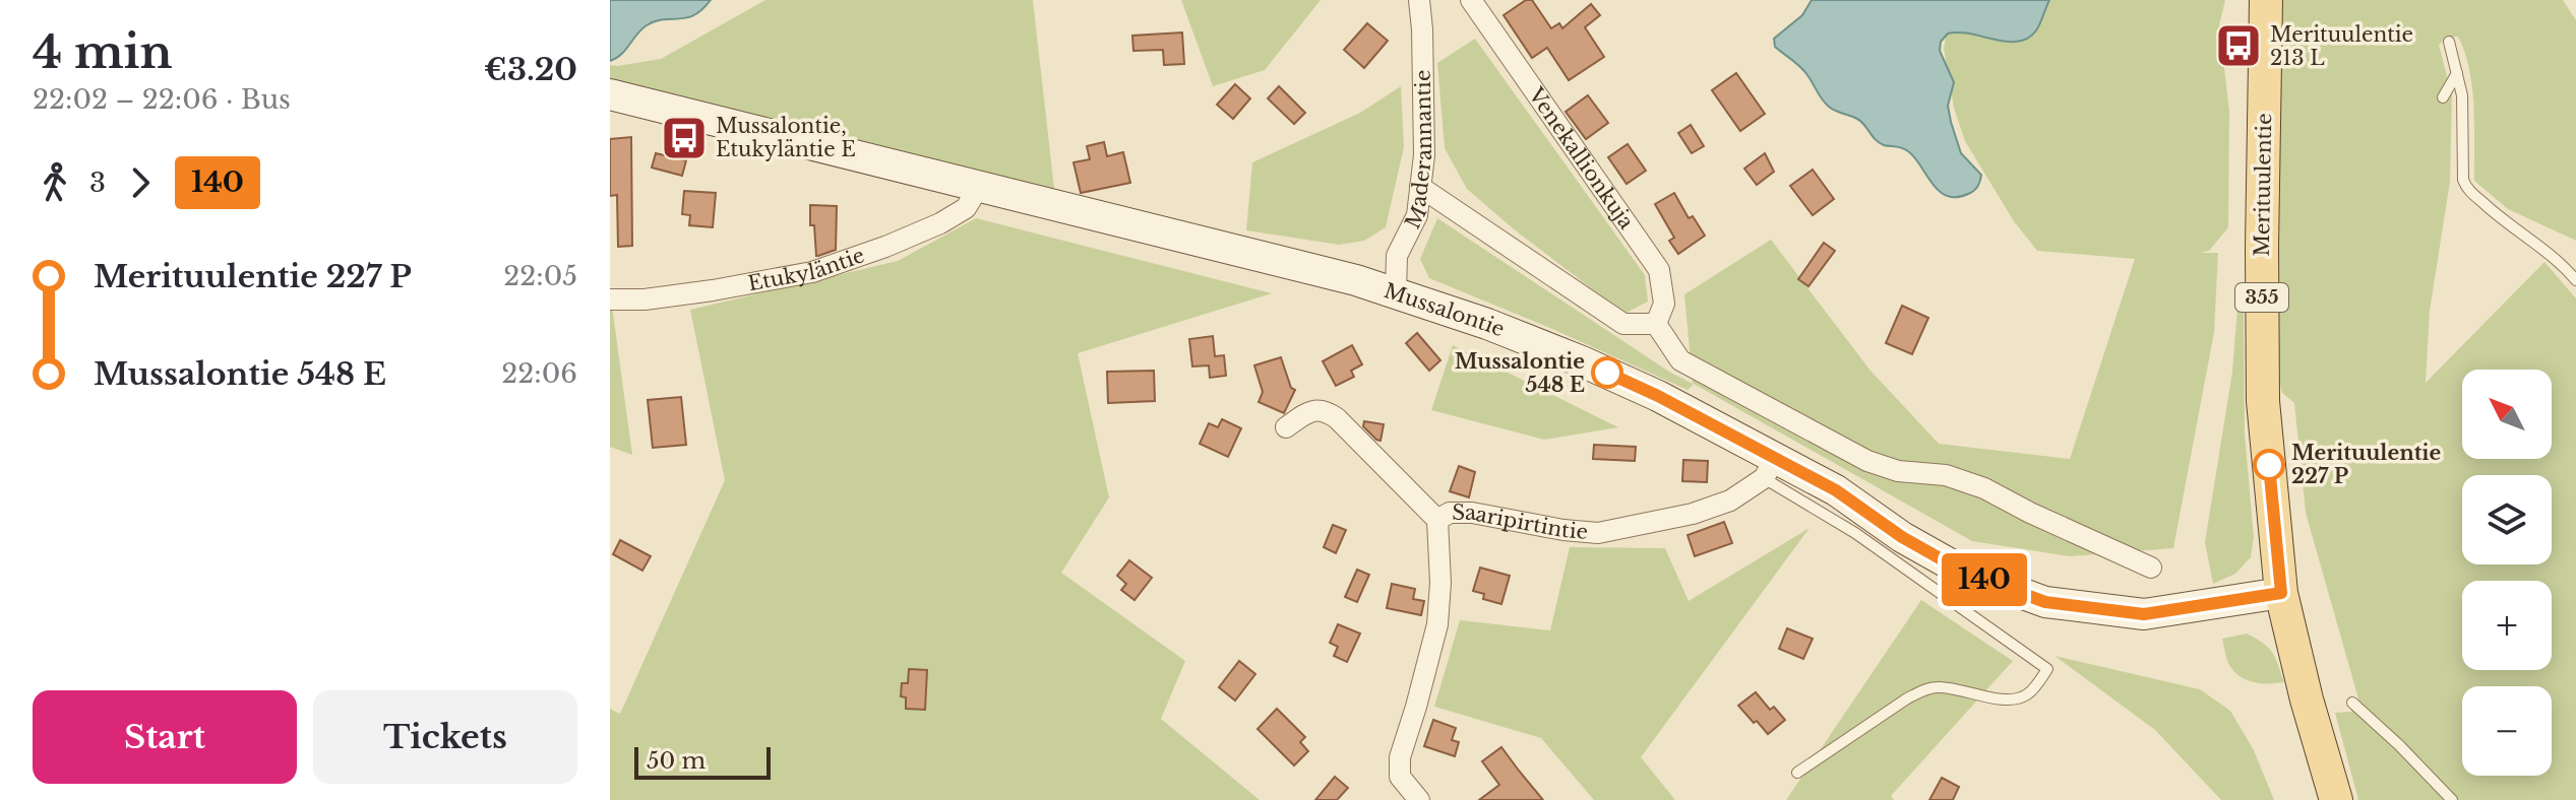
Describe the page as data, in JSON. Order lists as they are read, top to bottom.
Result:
{
  "streets": {
    "main road": ["Merituulentie", "355", "Mussalontie"],
    "street": [
      "Maderannantie",
      "Venekallionkuja",
      "Etukyläntie",
      "Saaripirtintie"
    ]
  },
  "crossings": [
    ["Maderannantie", "Mussalontie"],
    ["Merituulentie", "Mussalontie"],
    ["Etukyläntie", "Mussalontie"],
    ["Mussalontie", "Saaripirtintie"]
  ],
  "places": {
    "bus stop": ["Merituulentie 213 L", "Mussalontie, Etukyläntie E"],
    "other": ["Mussalontie 548 E", "Merituulentie 227 P"]
  },
  "lines": ["bus line 140"],
  "scale_bar": "50 m",
  "north": "top left",
  "page": {
    "heading": ["4 min", "22:02 – 22:06 · Bus", "€3.20"],
    "on_map": "140",
    "legs": ["3", "140"],
    "list": [
      {
        "name": "Merituulentie 227 P",
        "value": "22:05"
      },
      {
        "name": "Mussalontie 548 E",
        "value": "22:06"
      }
    ],
    "map_buttons": ["+", "−"],
    "buttons": ["Start", "Tickets"],
    "scale": "50 m"
  }
}
